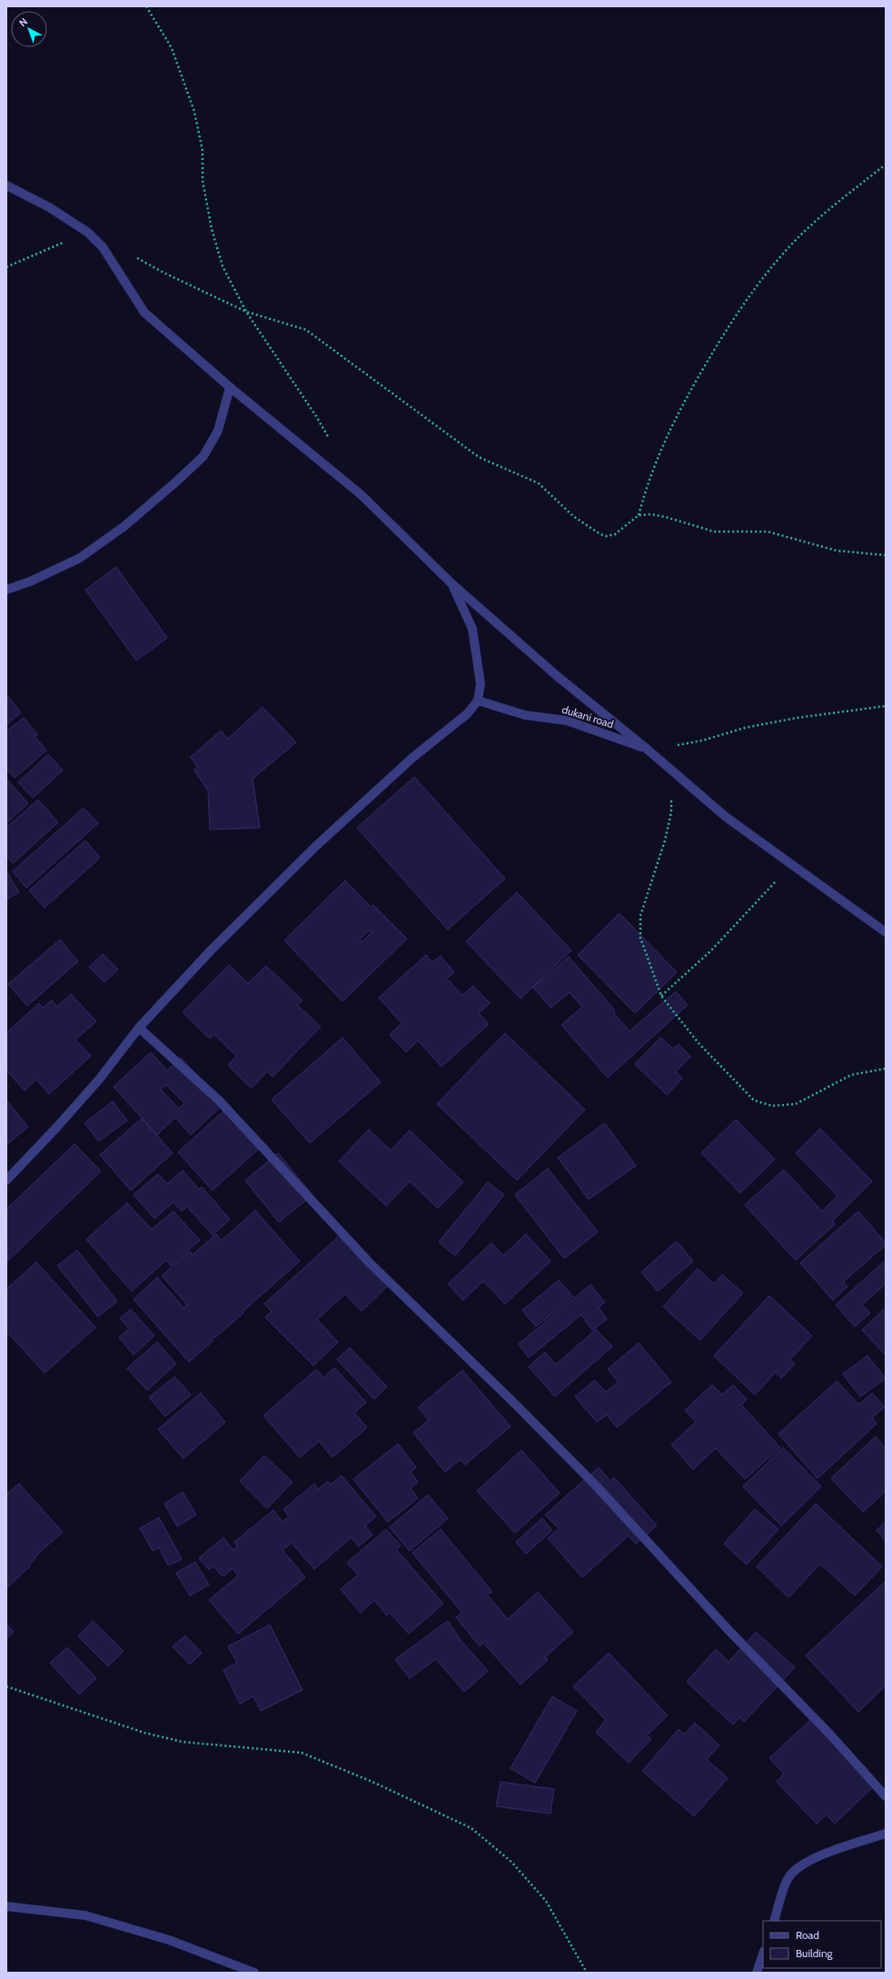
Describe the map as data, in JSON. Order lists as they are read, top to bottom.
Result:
{
  "streets": {
    "street": ["dukani road"]
  },
  "legend": ["Road", "Building"],
  "north": "top left"
}
